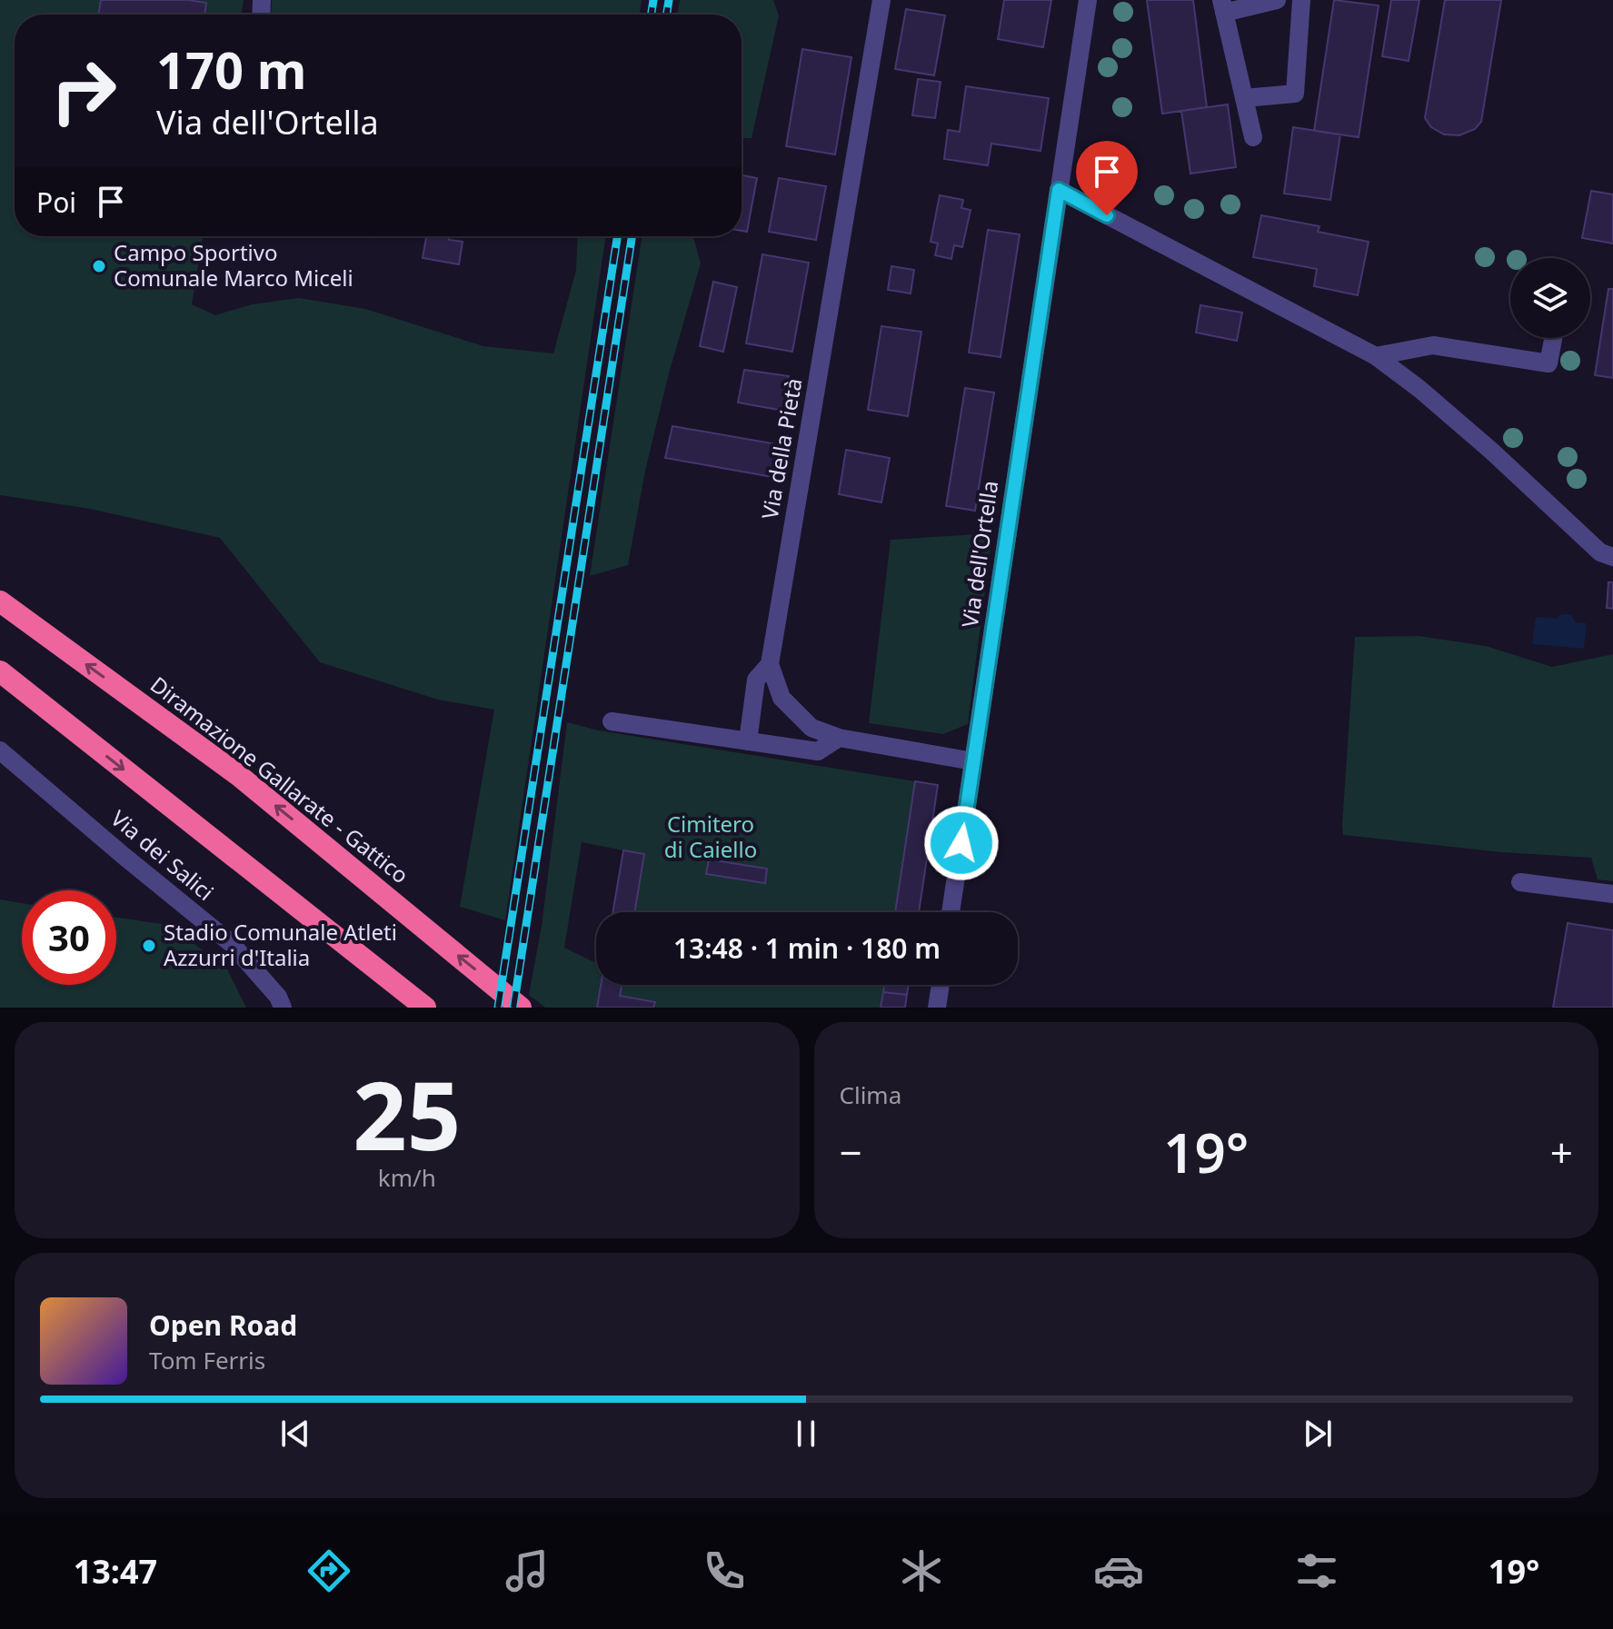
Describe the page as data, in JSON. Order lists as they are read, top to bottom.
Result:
{
  "streets": {
    "highway": ["Diramazione Gallarate - Gattico"],
    "street": ["Via della Pietà", "Via dell'Ortella", "Via dei Salici"]
  },
  "crossings": [
    ["Via della Pietà", "Via dell'Ortella"]
  ],
  "parks": ["Cimitero di Caiello"],
  "places": ["Campo Sportivo Comunale Marco Miceli", "Stadio Comunale Atleti Azzurri d'Italia"],
  "page": {
    "turn": ["170 m", "Via dell'Ortella"],
    "then": "Poi",
    "limit": "30",
    "trip": "13:48 · 1 min · 180 m",
    "tile": [
      ["25", "km/h"],
      "Clima"
    ],
    "heat": ["−", "19°", "+"],
    "song": ["Open Road", "Tom Ferris"],
    "tabs": ["13:47", "19°"]
  }
}
